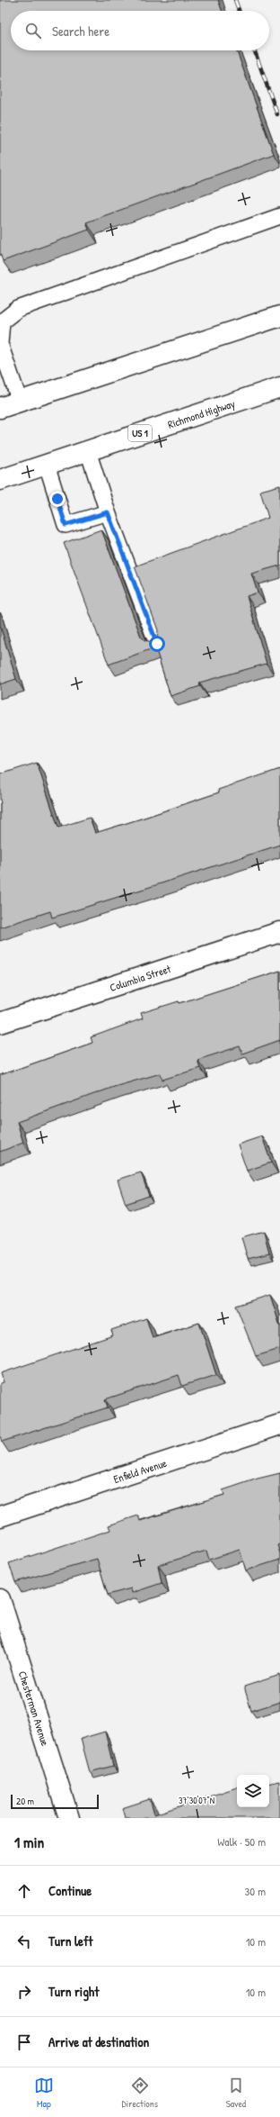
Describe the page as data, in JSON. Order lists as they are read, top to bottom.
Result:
{
  "streets": {
    "street": [
      "Richmond Highway",
      "US 1",
      "Columbia Street",
      "Enfield Avenue",
      "Chesterman Avenue"
    ]
  },
  "scale_bar": "20 m",
  "page": {
    "search": "Search here",
    "scale": "20 m",
    "heading": ["1 min", "Walk · 50 m"],
    "list": [
      ["Continue", "30 m"],
      ["Turn left", "10 m"],
      ["Turn right", "10 m"],
      "Arrive at destination"
    ],
    "nav": ["Map", "Directions", "Saved"]
  },
  "coordinates": ["37°30'07\"N"]
}
